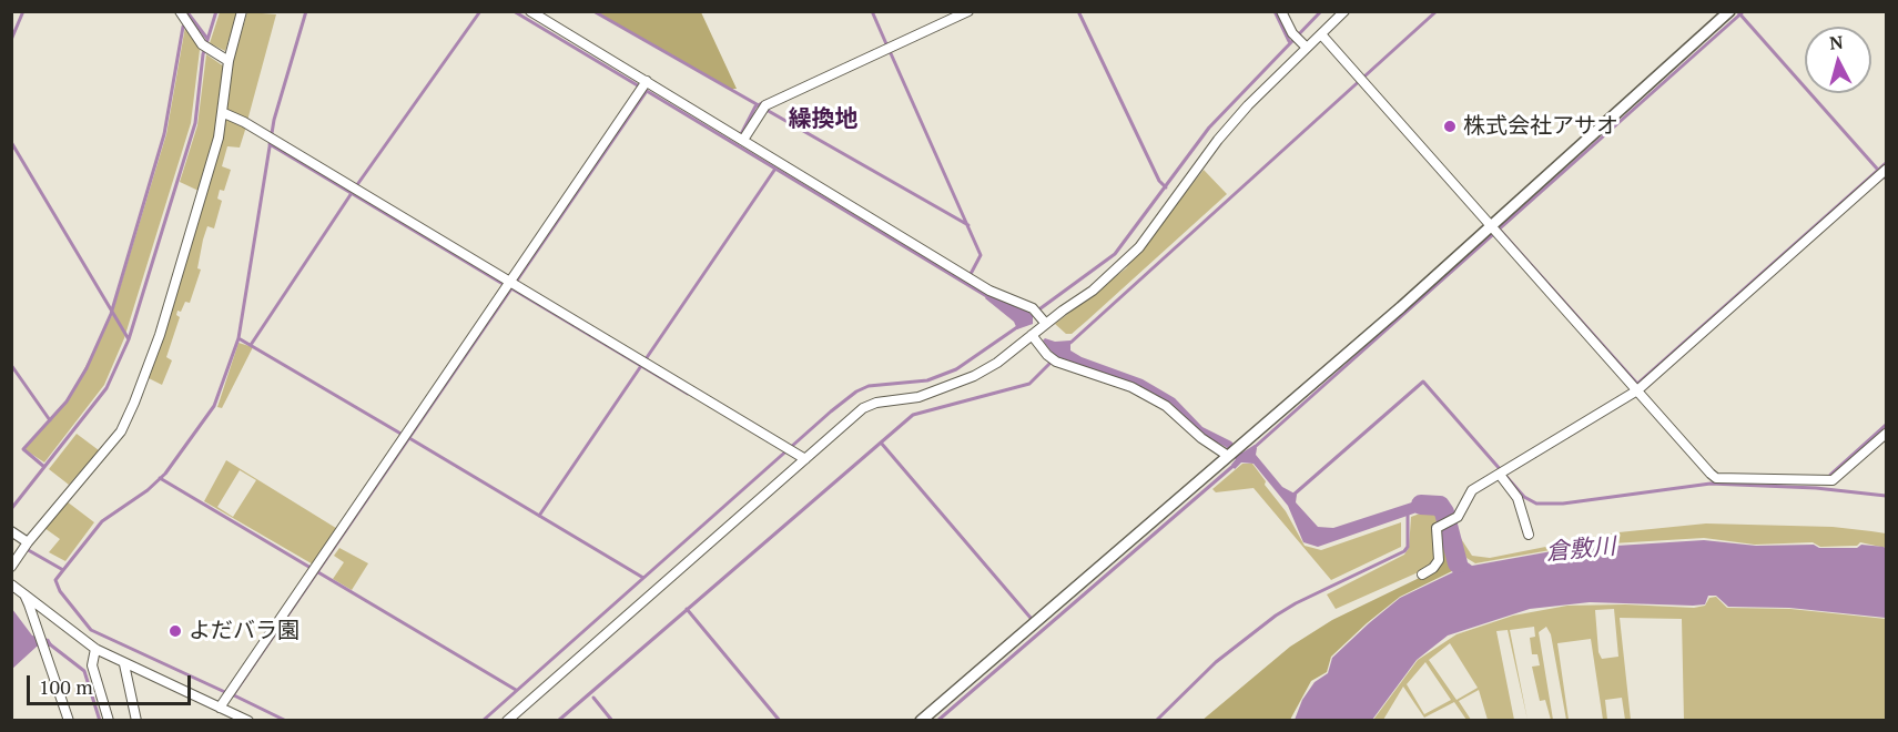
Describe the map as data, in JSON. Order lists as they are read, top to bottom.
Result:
{
  "districts": ["繰換地"],
  "water": ["倉敷川"],
  "places": ["株式会社アサオ", "よだバラ園"],
  "scale_bar": "100 m",
  "north": "top"
}
